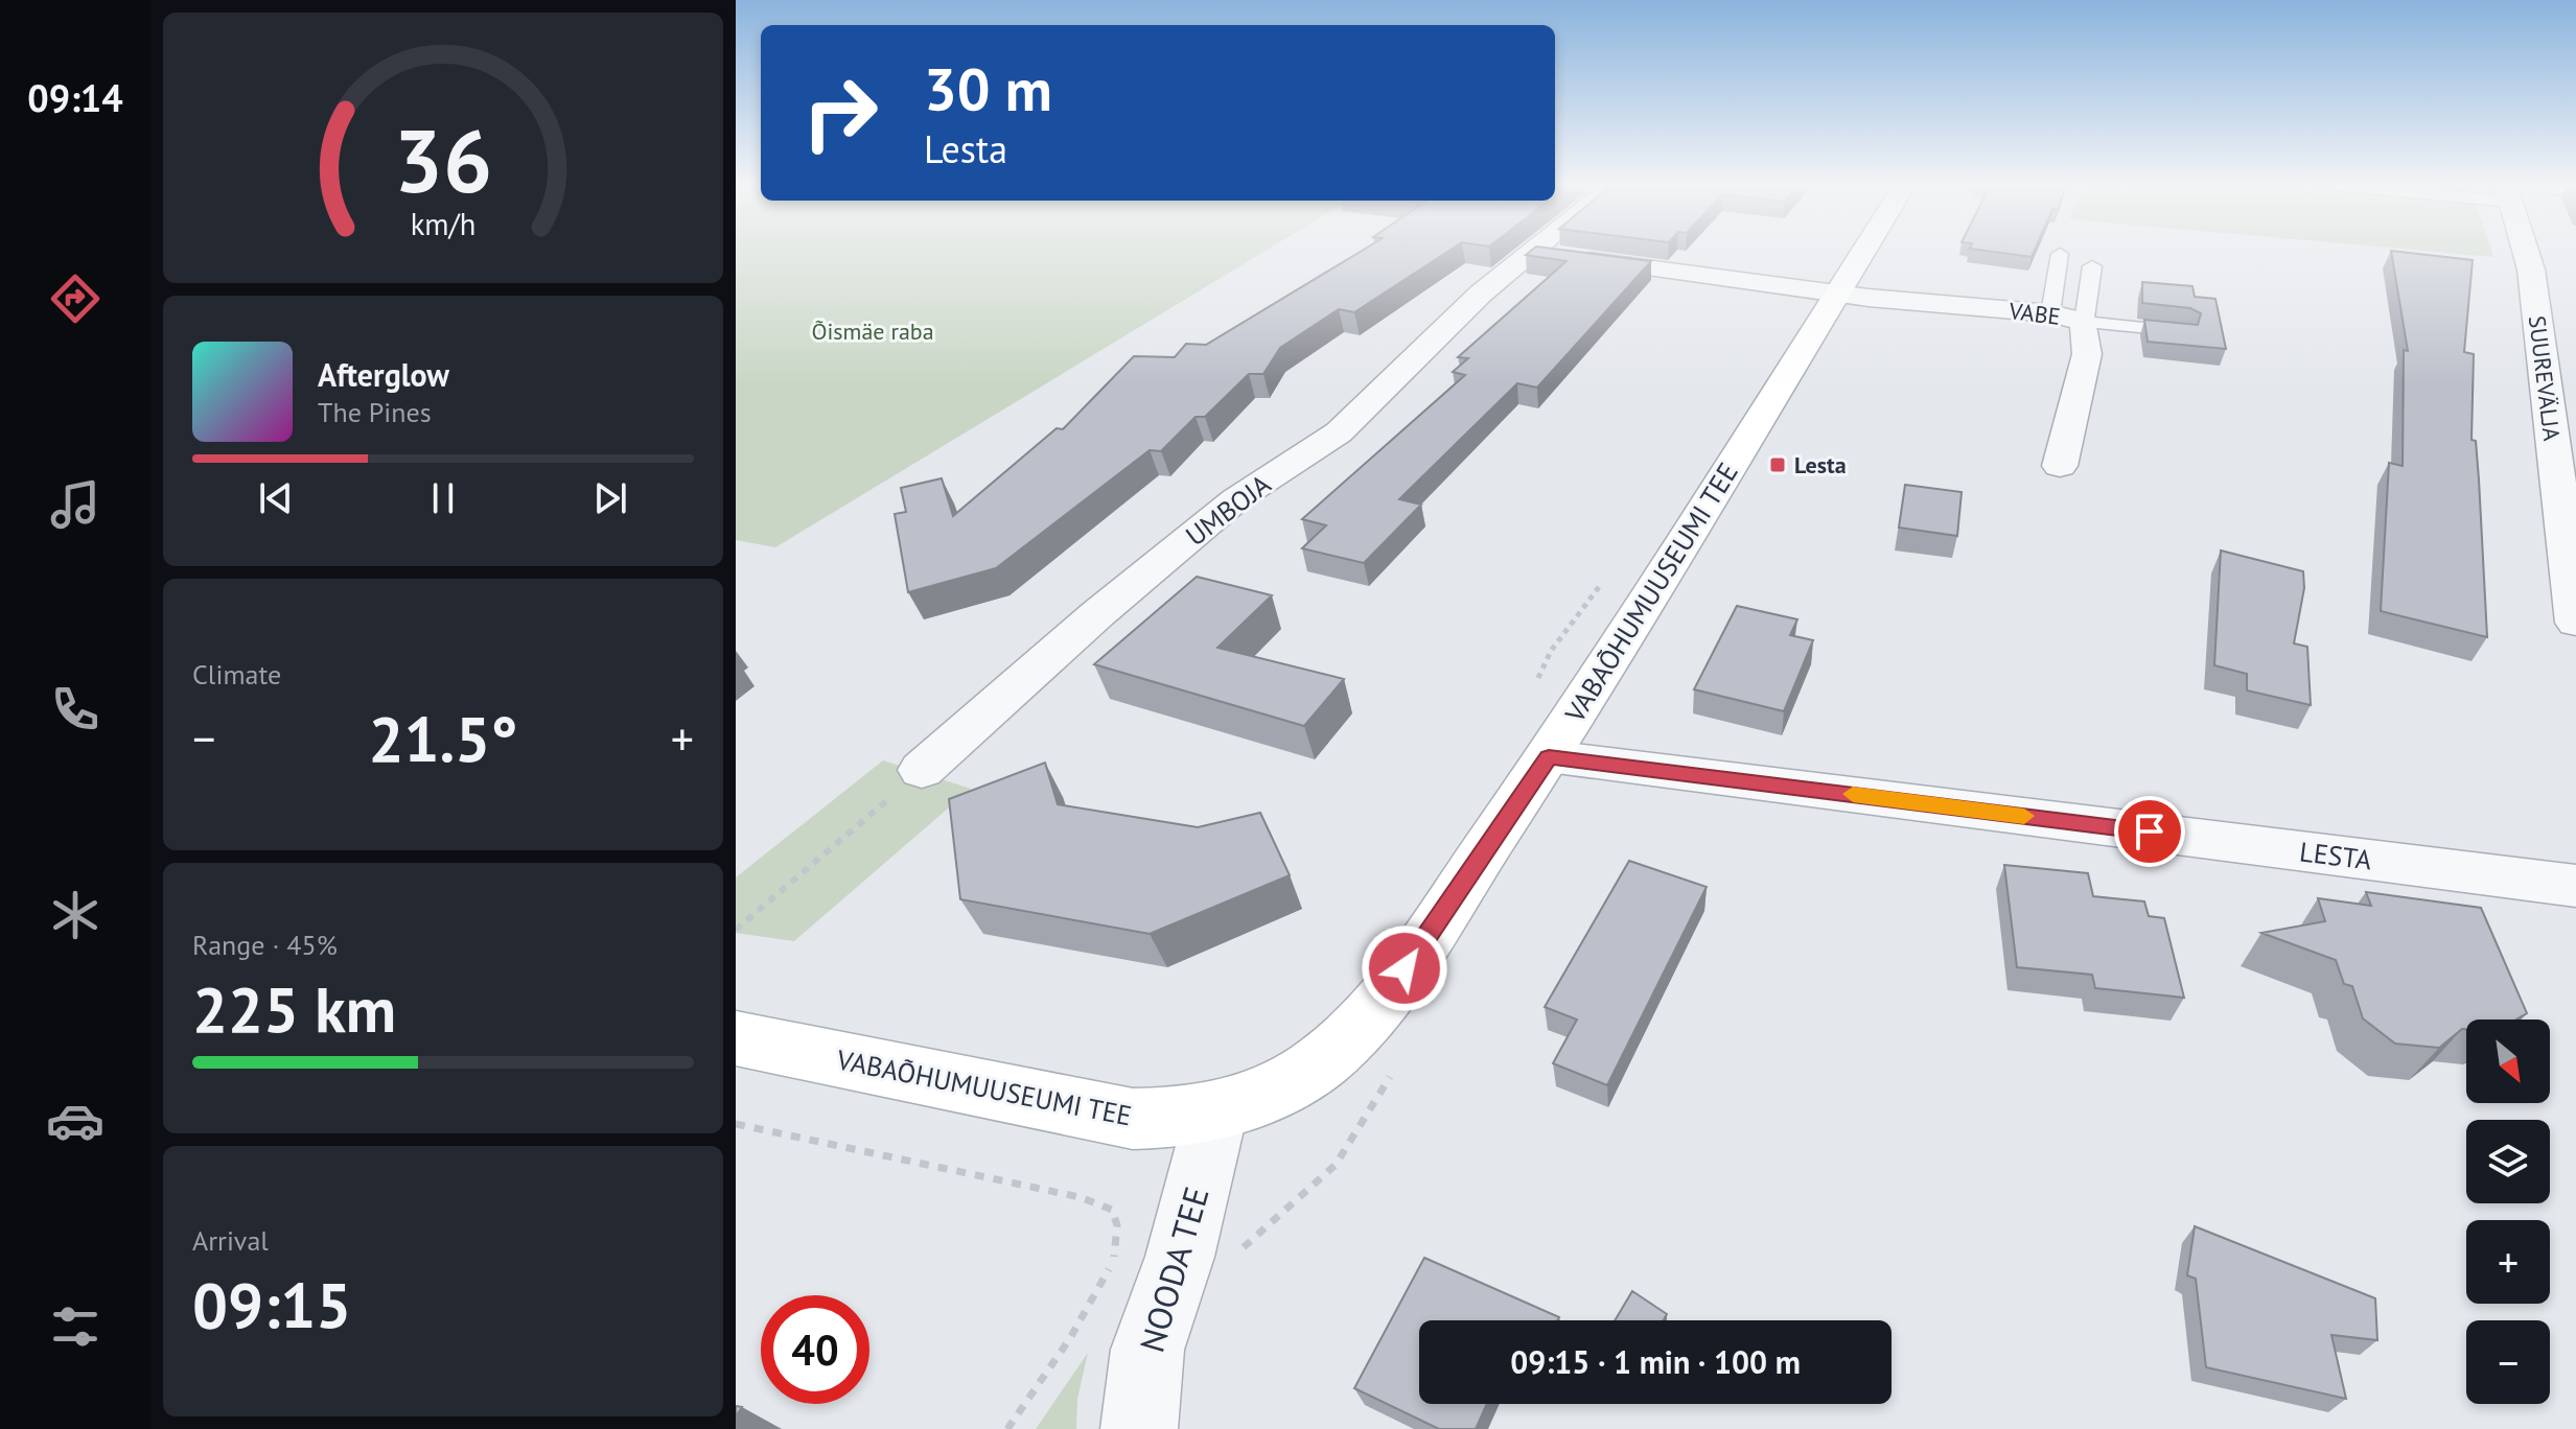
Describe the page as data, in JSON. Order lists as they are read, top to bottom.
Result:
{
  "streets": {
    "street": [
      "VABE",
      "SUUREVÄLJA",
      "UMBOJA",
      "VABAÕHUMUUSEUMI TEE",
      "LESTA",
      "NOODA TEE"
    ]
  },
  "crossings": [
    ["VABE", "VABAÕHUMUUSEUMI TEE"],
    ["VABAÕHUMUUSEUMI TEE", "LESTA"],
    ["VABAÕHUMUUSEUMI TEE", "NOODA TEE"]
  ],
  "parks": ["Õismäe raba"],
  "places": {
    "transit": ["Lesta"]
  },
  "north": "bottom right",
  "page": {
    "tabs": "09:14",
    "turn": ["30 m", "Lesta"],
    "song": ["Afterglow", "The Pines"],
    "tile": [
      "Climate",
      ["Range · 45%", "225 km"],
      ["Arrival", "09:15"]
    ],
    "heat": ["−", "21.5°", "+"],
    "map_buttons": ["+", "−"],
    "limit": "40",
    "trip": "09:15 · 1 min · 100 m",
    "gauge": ["36", "km/h"]
  }
}
